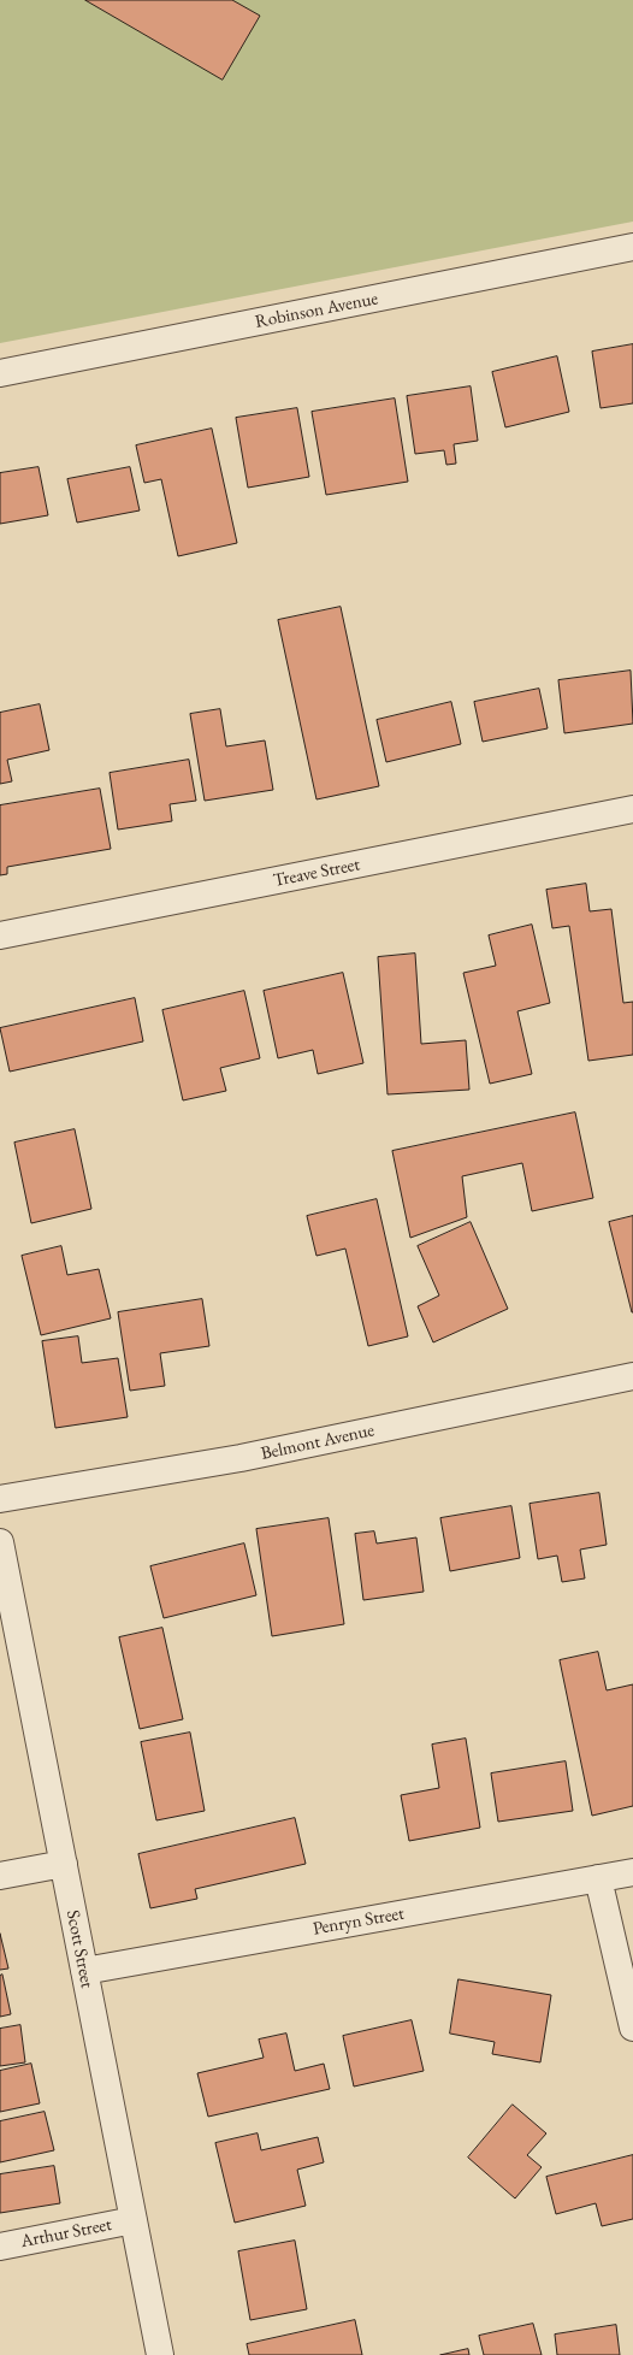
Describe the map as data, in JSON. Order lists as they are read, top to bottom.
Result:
{
  "streets": {
    "street": [
      "Robinson Avenue",
      "Treave Street",
      "Belmont Avenue",
      "Penryn Street",
      "Scott Street",
      "Arthur Street"
    ]
  },
  "crossings": [
    ["Penryn Street", "Scott Street"],
    ["Scott Street", "Arthur Street"]
  ]
}
